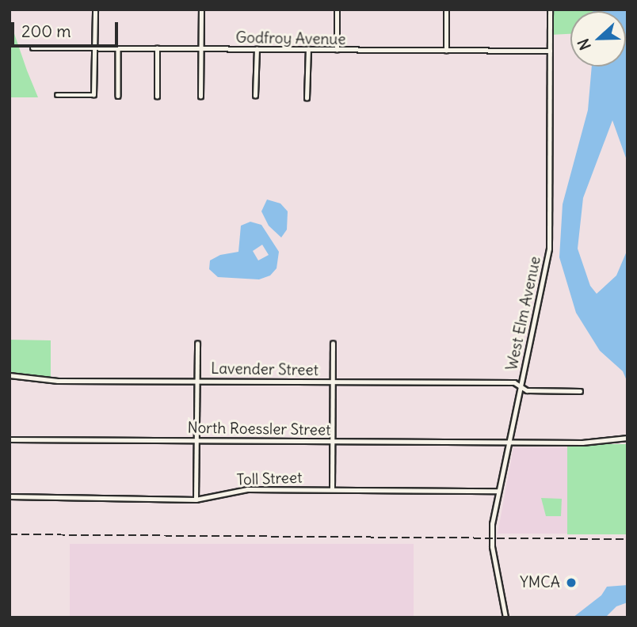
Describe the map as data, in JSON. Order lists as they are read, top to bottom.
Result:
{
  "streets": {
    "street": [
      "Godfroy Avenue",
      "West Elm Avenue",
      "Lavender Street",
      "North Roessler Street",
      "Toll Street"
    ]
  },
  "crossings": [
    ["Godfroy Avenue", "West Elm Avenue"],
    ["West Elm Avenue", "Lavender Street"],
    ["West Elm Avenue", "North Roessler Street"],
    ["West Elm Avenue", "Toll Street"]
  ],
  "places": ["YMCA"],
  "scale_bar": "200 m",
  "north": "left"
}
